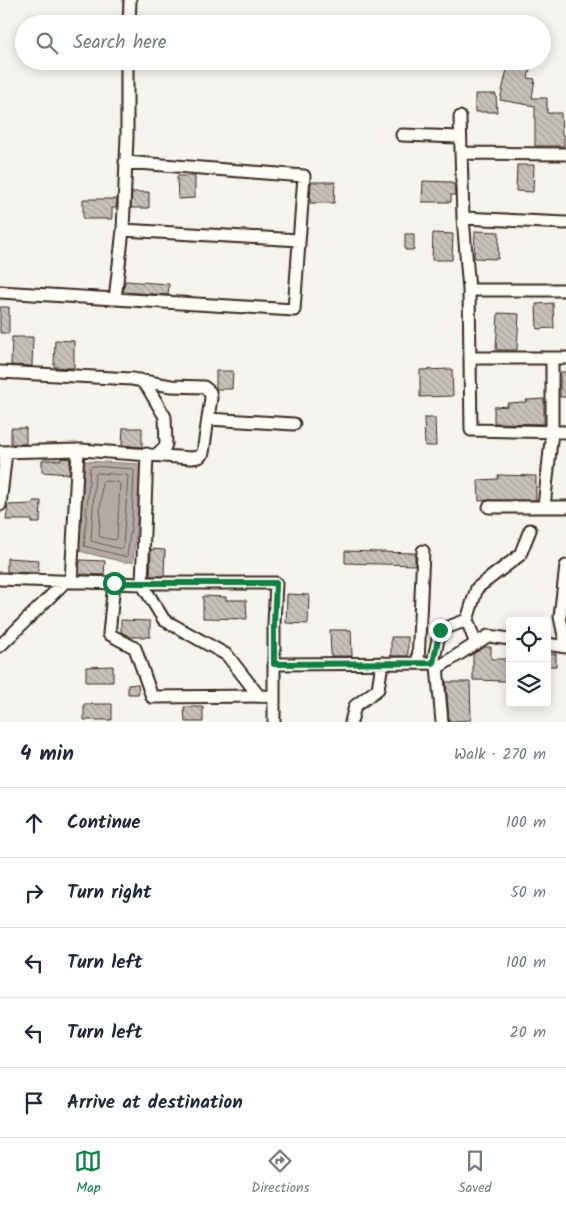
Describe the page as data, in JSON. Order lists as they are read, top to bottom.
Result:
{
  "page": {
    "search": "Search here",
    "heading": ["4 min", "Walk · 270 m"],
    "list": [
      ["Continue", "100 m"],
      ["Turn right", "50 m"],
      ["Turn left", "100 m"],
      ["Turn left", "20 m"],
      "Arrive at destination"
    ],
    "nav": ["Map", "Directions", "Saved"]
  }
}
